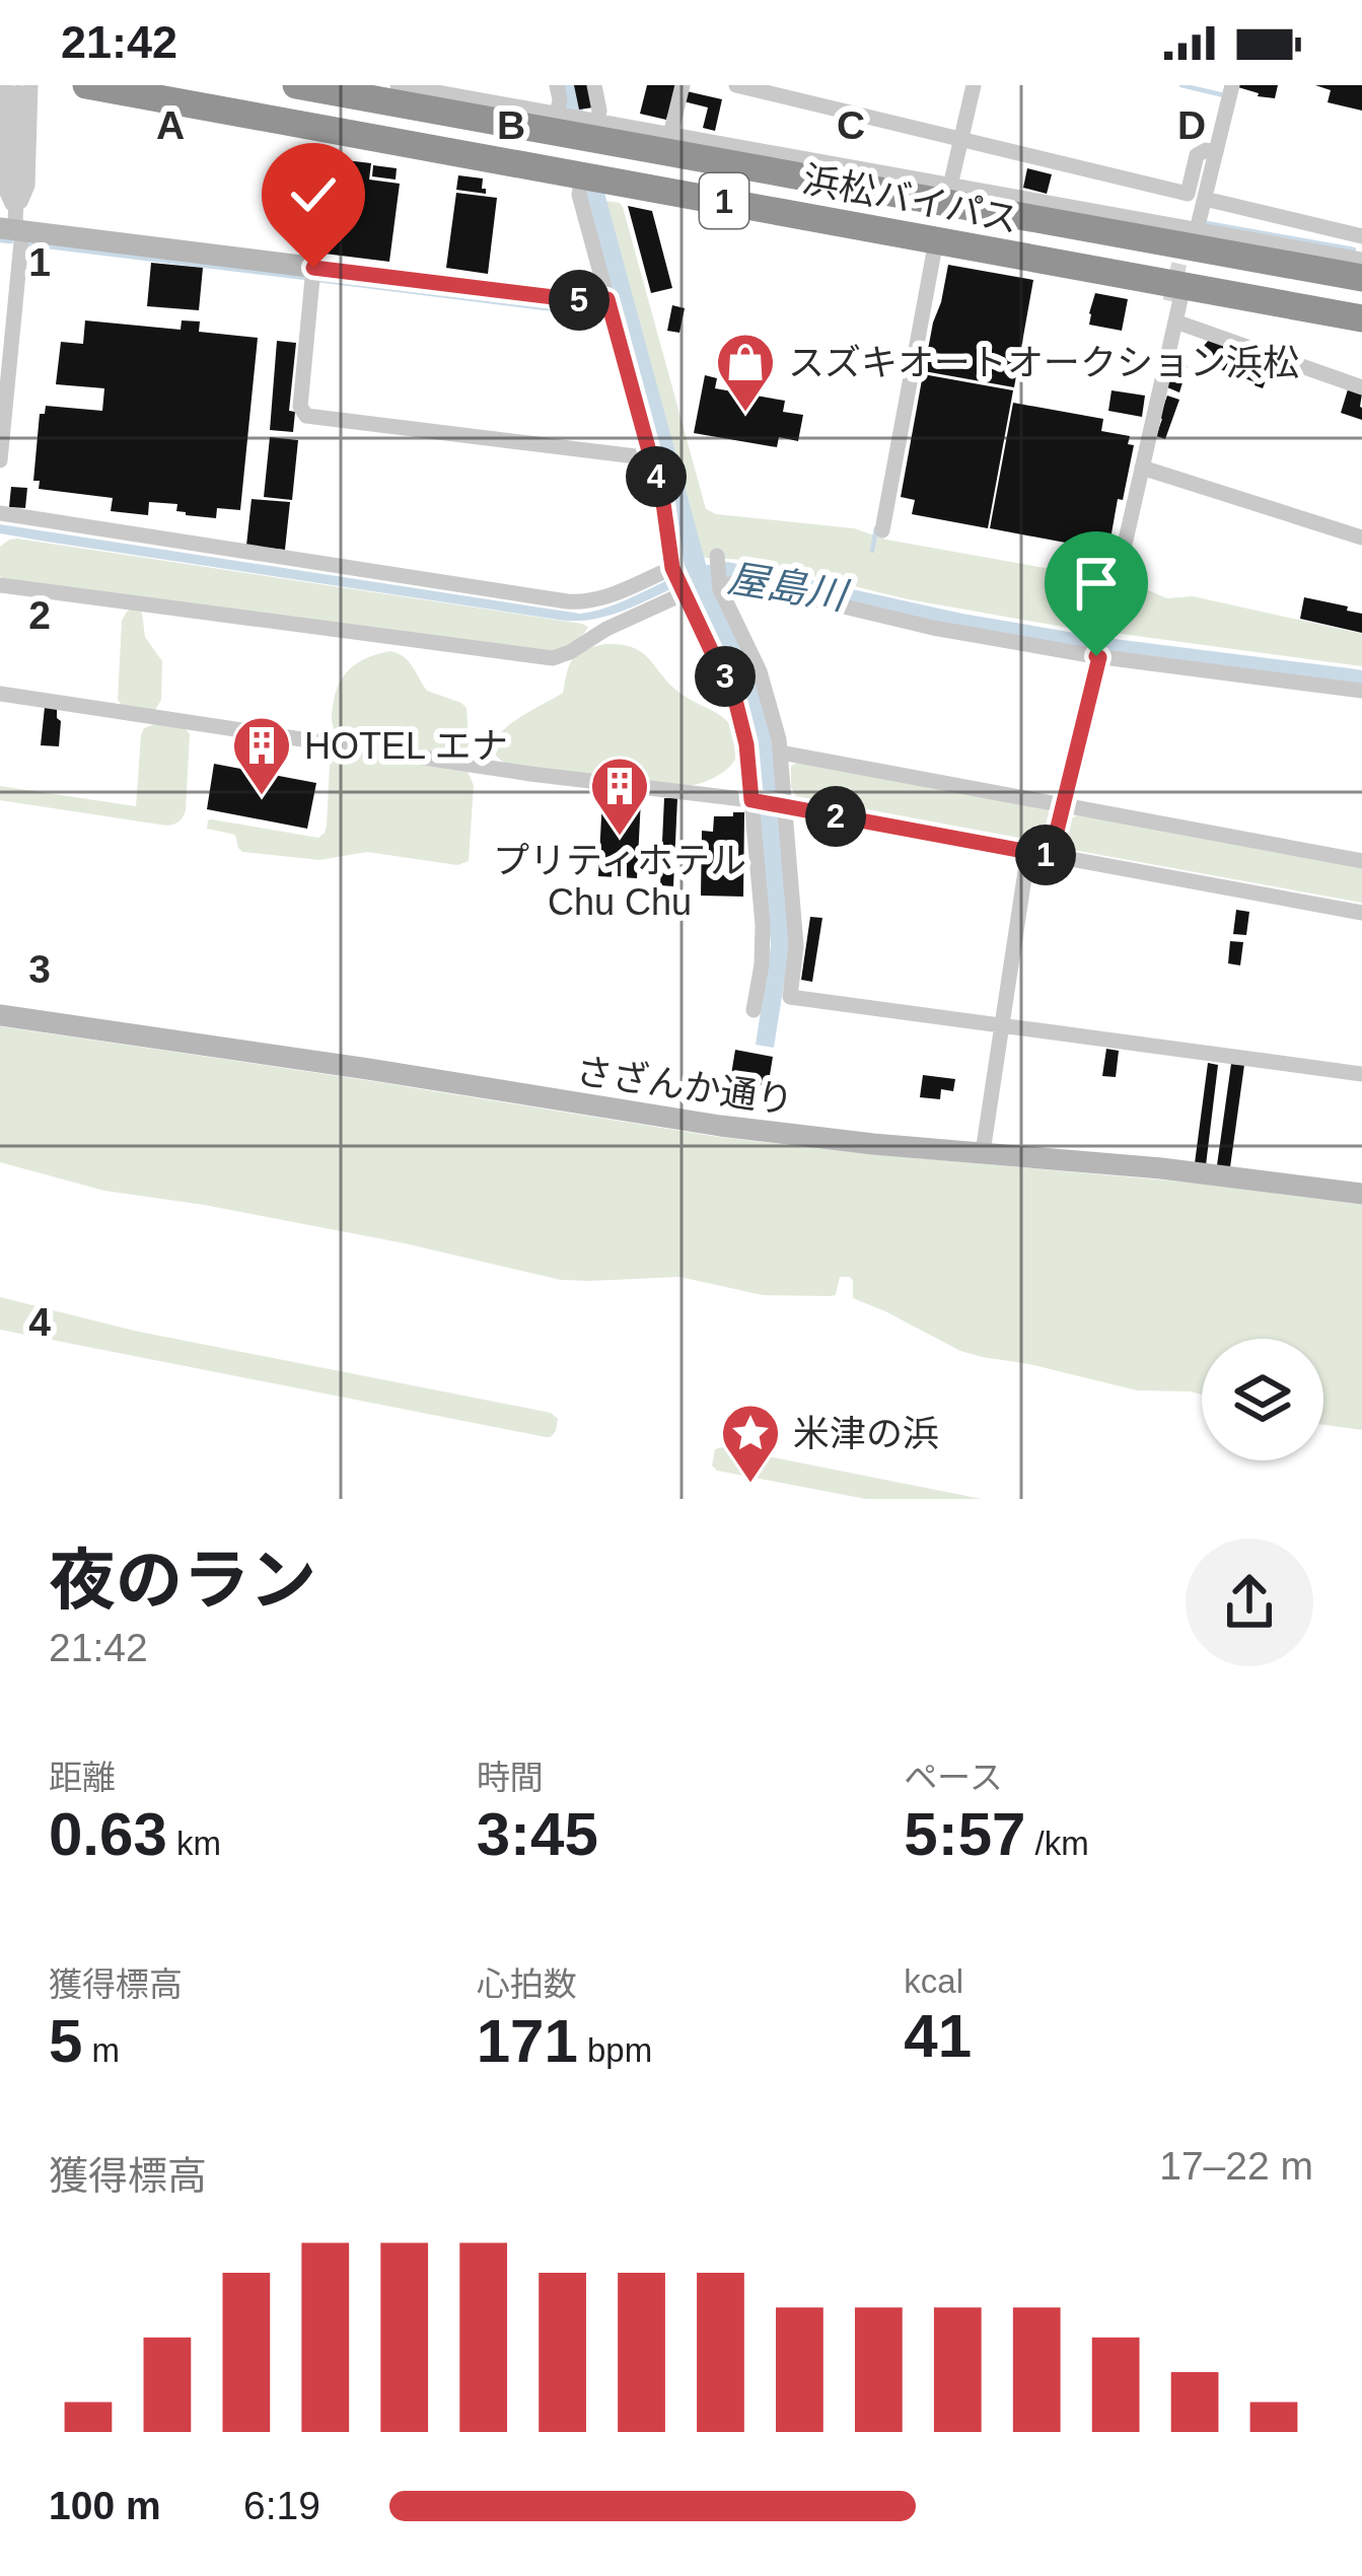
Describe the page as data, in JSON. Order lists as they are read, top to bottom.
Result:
{
  "streets": {
    "highway": ["浜松バイパス", "1"],
    "street": ["さざんか通り"]
  },
  "water": ["屋島川"],
  "places": {
    "shop": ["スズキオートオークション浜松"],
    "building": ["HOTEL エナ", "プリティホテル Chu Chu"],
    "place": ["米津の浜"]
  },
  "page": {
    "status": "21:42",
    "pins": [
      "5",
      "4",
      "3",
      "2",
      "1"
    ],
    "heading": ["夜のラン", "21:42"],
    "stats": [
      ["距離", "0.63 km"],
      ["時間", "3:45"],
      ["ペース", "5:57 /km"],
      ["獲得標高", "5 m"],
      ["心拍数", "171 bpm"],
      ["kcal", "41"]
    ],
    "chart": ["獲得標高", "17–22 m"],
    "list": [
      {
        "name": "100 m",
        "note": "6:19"
      }
    ]
  },
  "grid": {
    "columns": [
      "A",
      "B",
      "C",
      "D"
    ],
    "rows": [
      "1",
      "2",
      "3",
      "4"
    ]
  }
}
